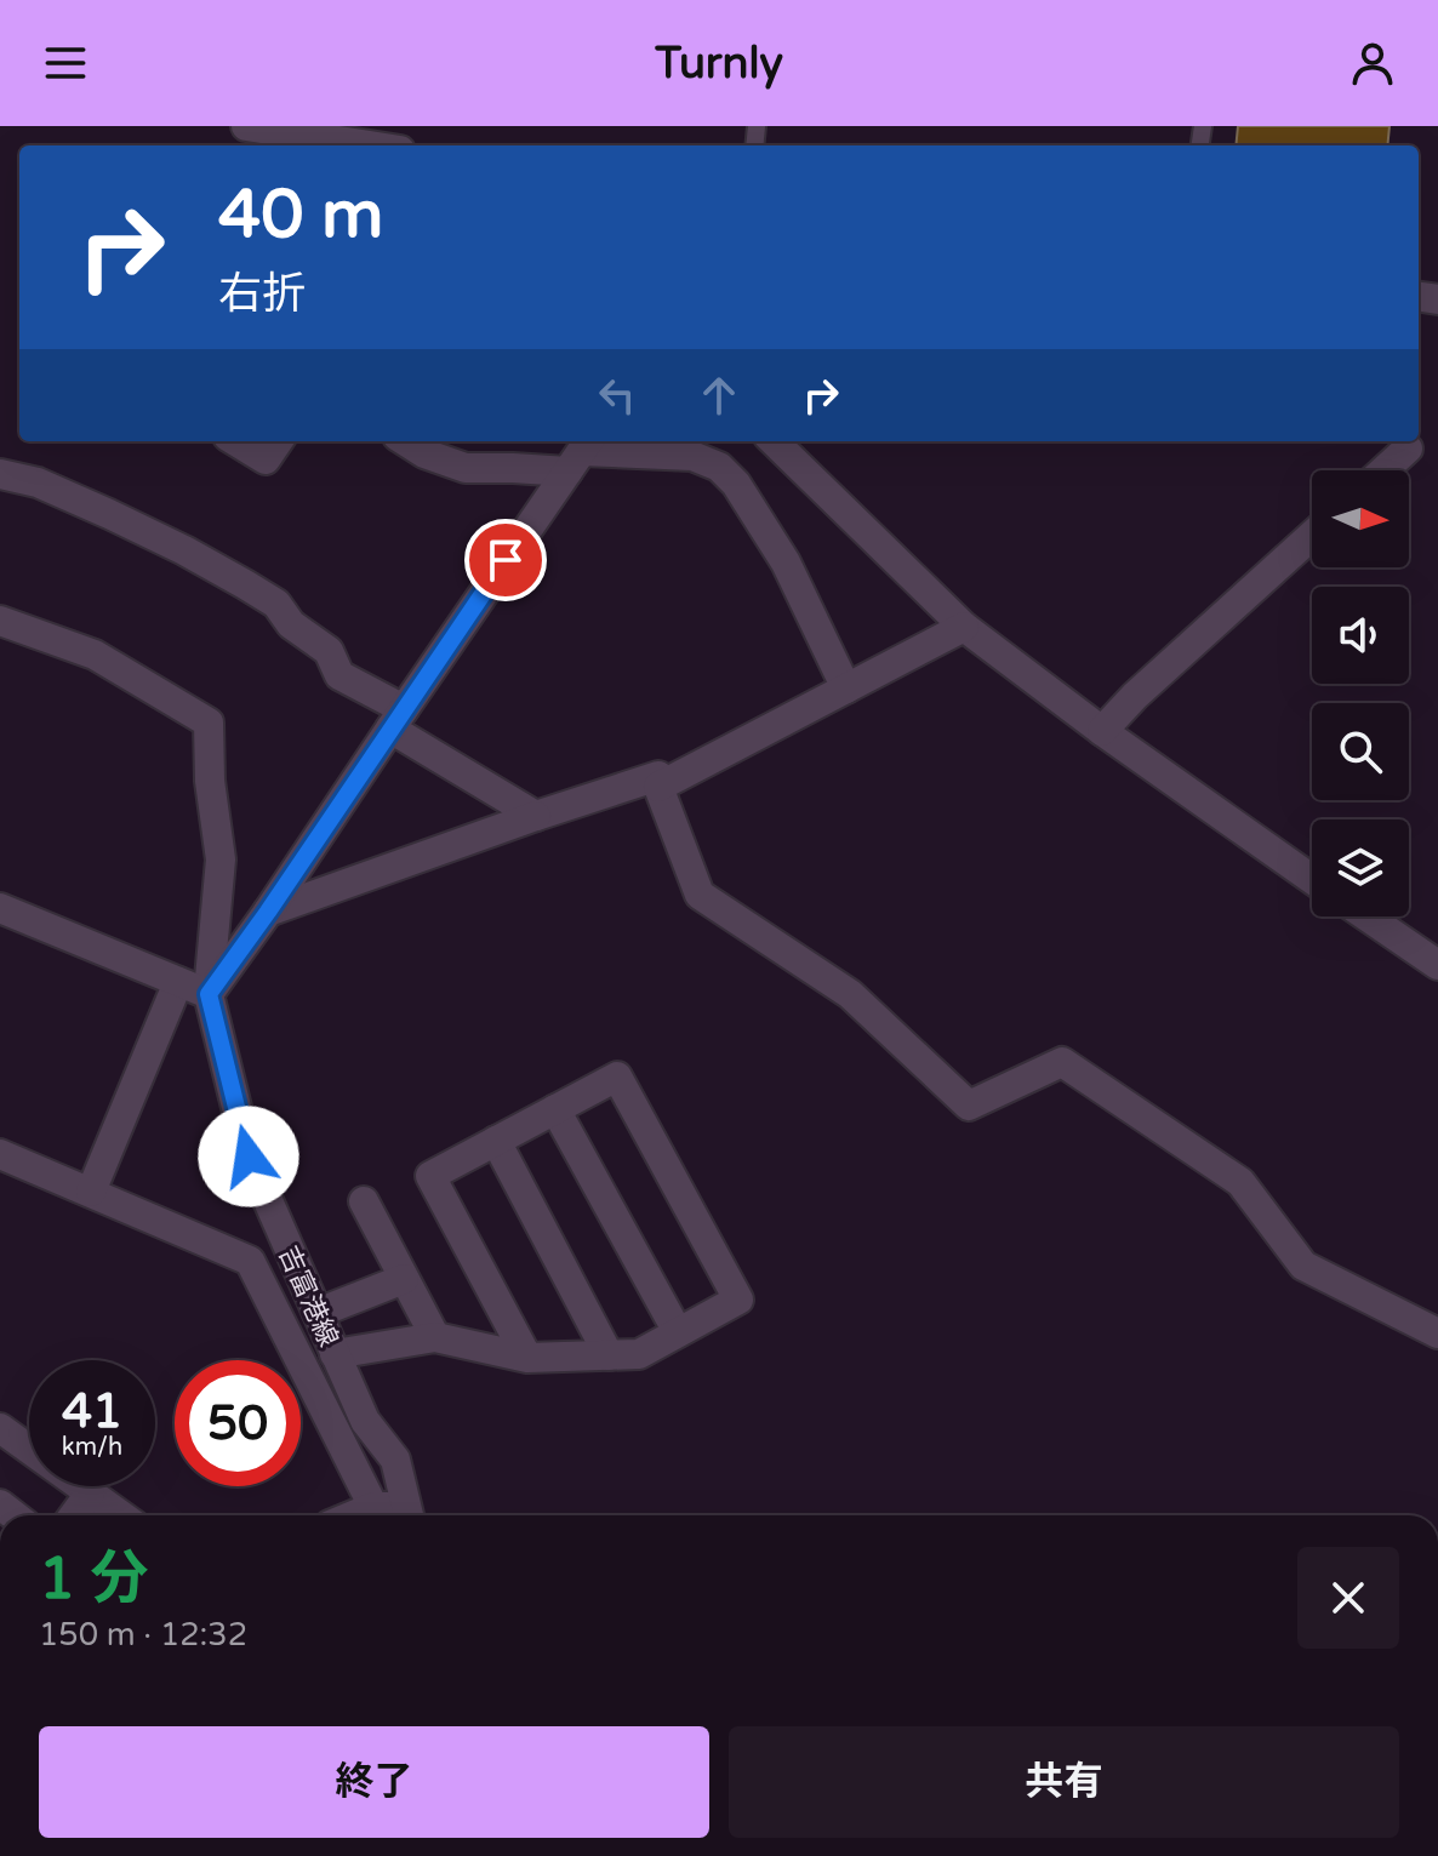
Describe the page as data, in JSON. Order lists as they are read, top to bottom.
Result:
{
  "streets": {
    "street": ["吉富港線"]
  },
  "north": "right",
  "page": {
    "header": "Turnly",
    "turn": ["40 m", "右折"],
    "speed": "41 km/h",
    "limit": "50",
    "heading": ["1 分", "150 m · 12:32"],
    "buttons": ["終了", "共有"]
  }
}
